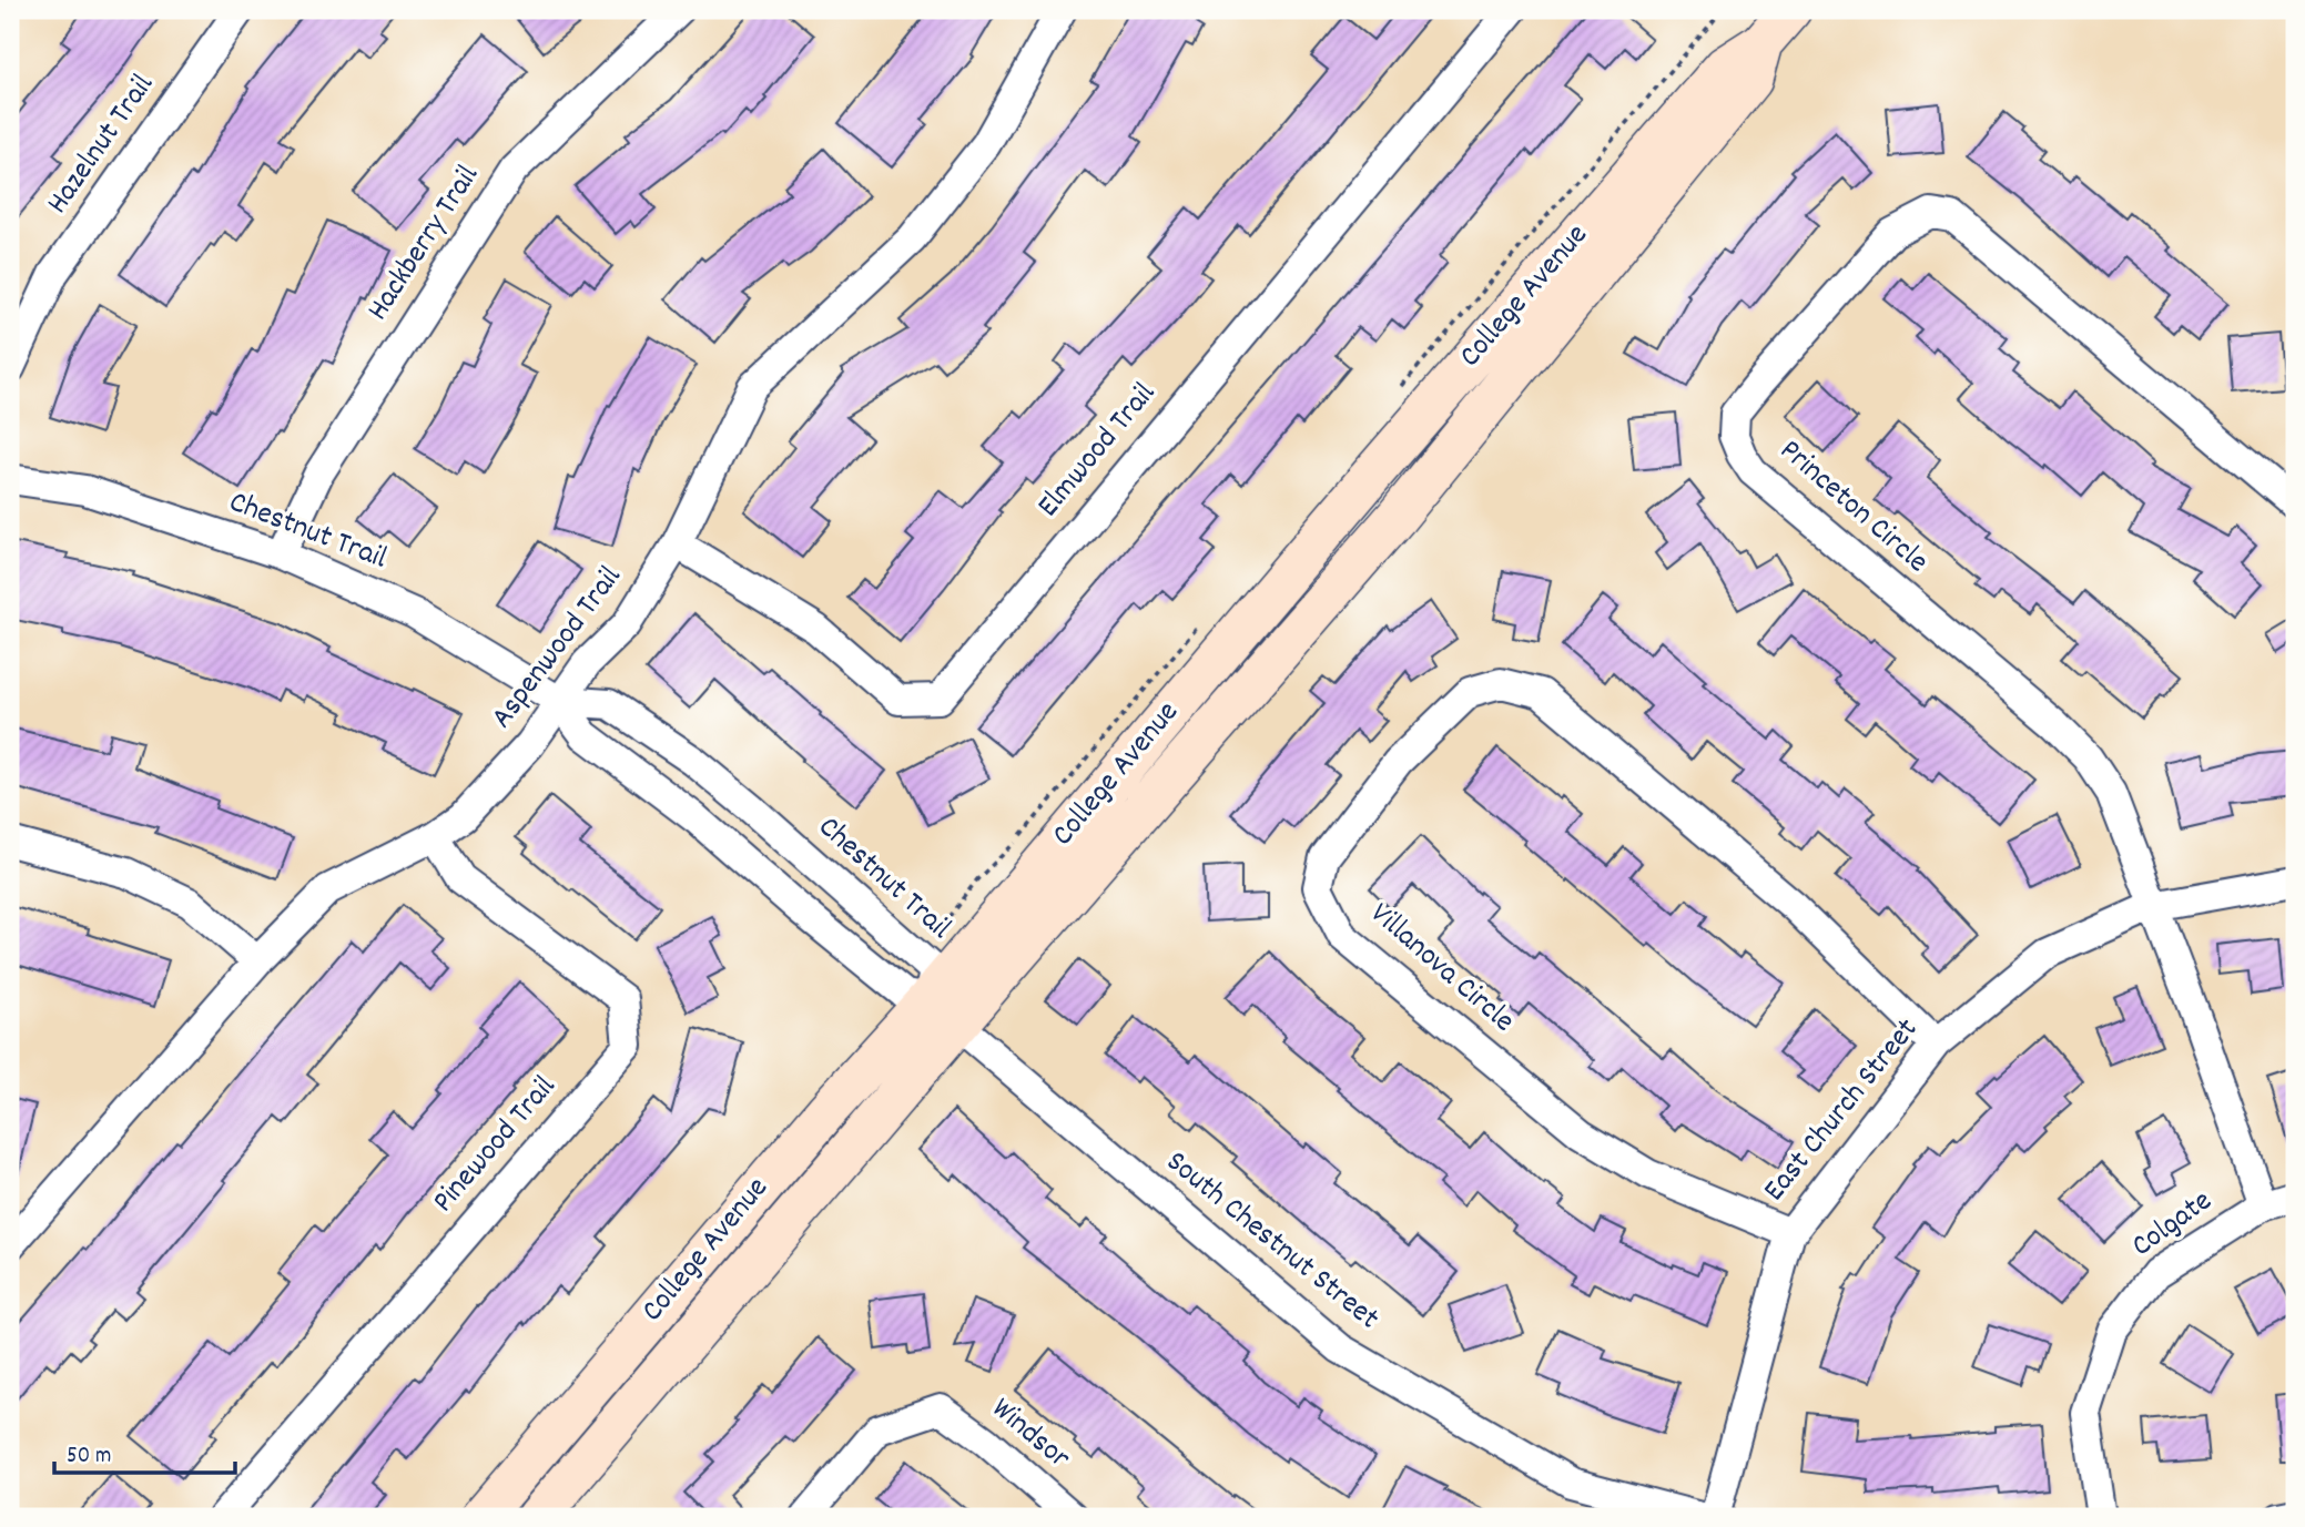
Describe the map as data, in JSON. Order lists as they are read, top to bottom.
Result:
{
  "streets": {
    "main road": ["College Avenue"],
    "street": [
      "Hazelnut Trail",
      "Hackberry Trail",
      "Elmwood Trail",
      "Princeton Circle",
      "Chestnut Trail",
      "Aspenwood Trail",
      "Villanova Circle",
      "East Church Street",
      "Pinewood Trail",
      "Colgate",
      "South Chestnut Street",
      "Windsor"
    ]
  },
  "crossings": [
    ["Hackberry Trail", "Chestnut Trail"],
    ["College Avenue", "Chestnut Trail"],
    ["College Avenue", "South Chestnut Street"],
    ["Elmwood Trail", "Aspenwood Trail"],
    ["Princeton Circle", "East Church Street"],
    ["Princeton Circle", "Colgate"],
    ["Chestnut Trail", "Aspenwood Trail"],
    ["Chestnut Trail", "South Chestnut Street"],
    ["Aspenwood Trail", "Pinewood Trail"],
    ["Villanova Circle", "East Church Street"]
  ],
  "scale_bar": "50 m"
}
